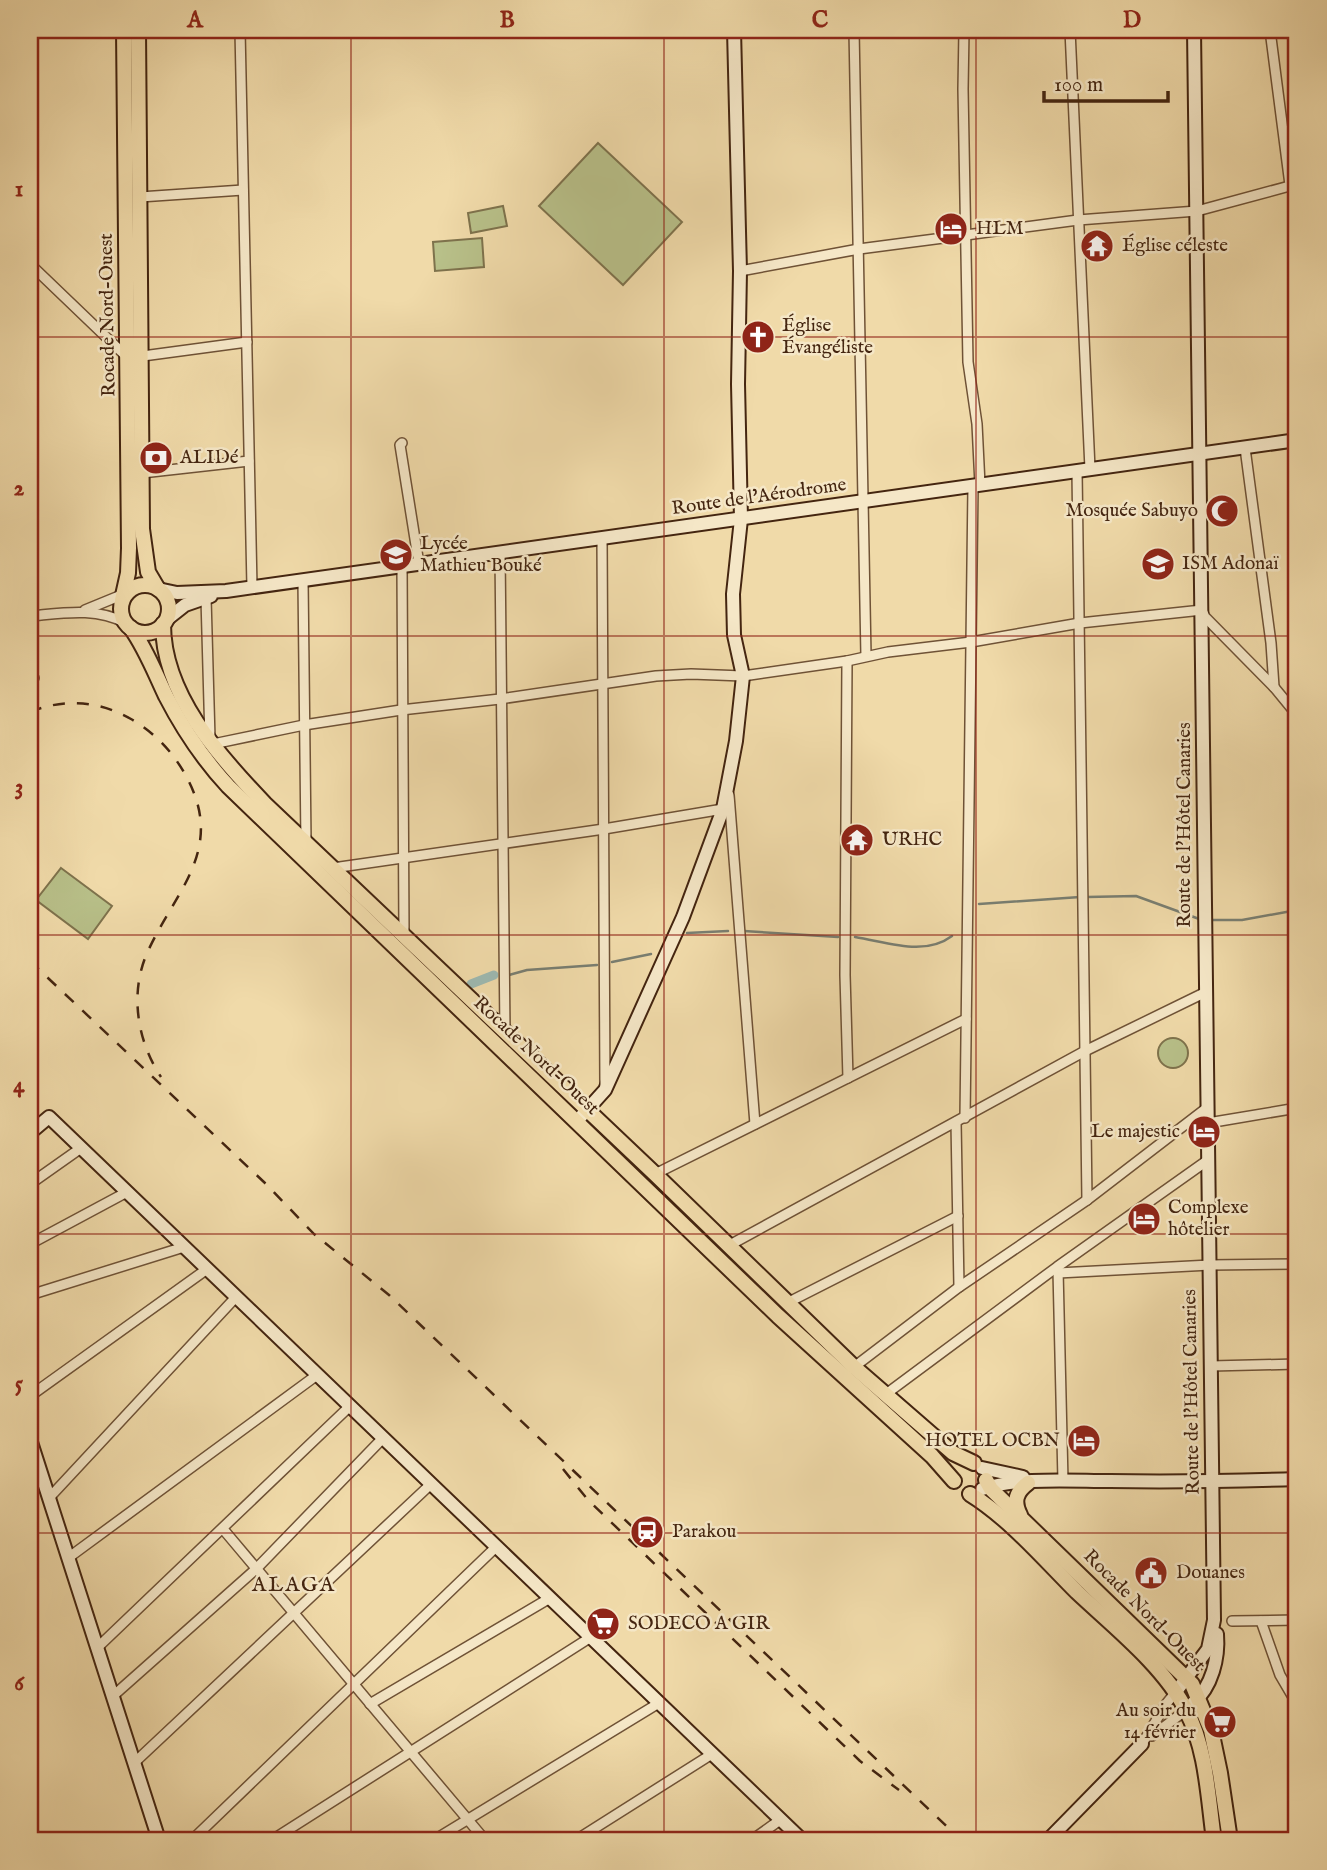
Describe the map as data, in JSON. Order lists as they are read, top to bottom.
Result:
{
  "streets": {
    "main road": ["Rocade Nord-Ouest"],
    "street": ["Route de l'Aérodrome", "Route de l'Hôtel Canaries"]
  },
  "crossings": [
    ["Rocade Nord-Ouest", "Route de l'Aérodrome"],
    ["Rocade Nord-Ouest", "Route de l'Hôtel Canaries"],
    ["Route de l'Aérodrome", "Route de l'Hôtel Canaries"]
  ],
  "districts": ["ALAGA"],
  "places": {
    "hotel": [
      "HLM",
      "Le majestic",
      "Complexe hôtelier",
      "HOTEL OCBN"
    ],
    "temple": ["Église céleste", "URHC"],
    "church": ["Église Évangéliste"],
    "bank": ["ALIDé"],
    "mosque": ["Mosquée Sabuyo"],
    "school or university": ["Lycée Mathieu Bouké", "ISM Adonaï"],
    "station": ["Parakou"],
    "public building": ["Douanes"],
    "supermarket": ["SODECO A GIR", "Au soir du 14 février"]
  },
  "scale_bar": "100 m",
  "grid": {
    "columns": [
      "A",
      "B",
      "C",
      "D"
    ],
    "rows": [
      "1",
      "2",
      "3",
      "4",
      "5",
      "6"
    ]
  }
}
